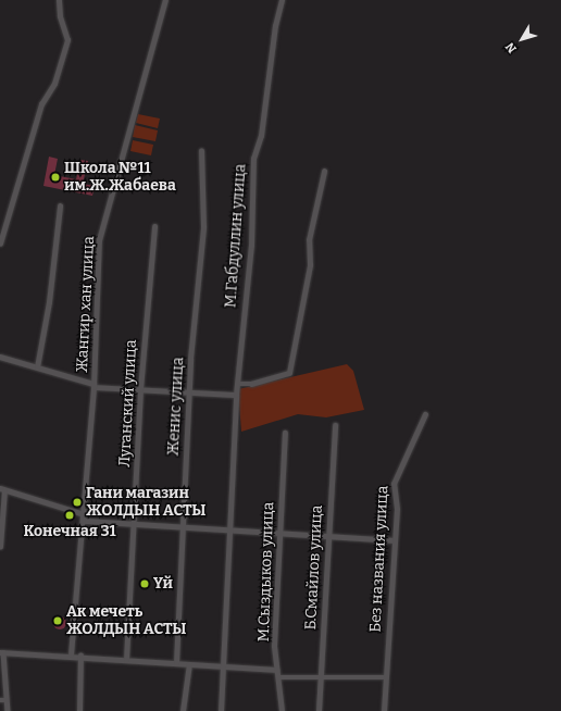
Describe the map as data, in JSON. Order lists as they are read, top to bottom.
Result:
{
  "streets": {
    "street": [
      "М.Габдуллин улица",
      "Жангир хан улица",
      "Луганский улица",
      "Женис улица",
      "Без названия улица",
      "Б.Смайлов улица",
      "М.Сыздыков улица"
    ]
  },
  "places": [
    "Школа №11 им.Ж.Жабаева",
    "Гани магазин ЖОЛДЫН АСТЫ",
    "Конечная 31",
    "Үй",
    "Ак мечеть ЖОЛДЫН АСТЫ"
  ],
  "north": "bottom left"
}
